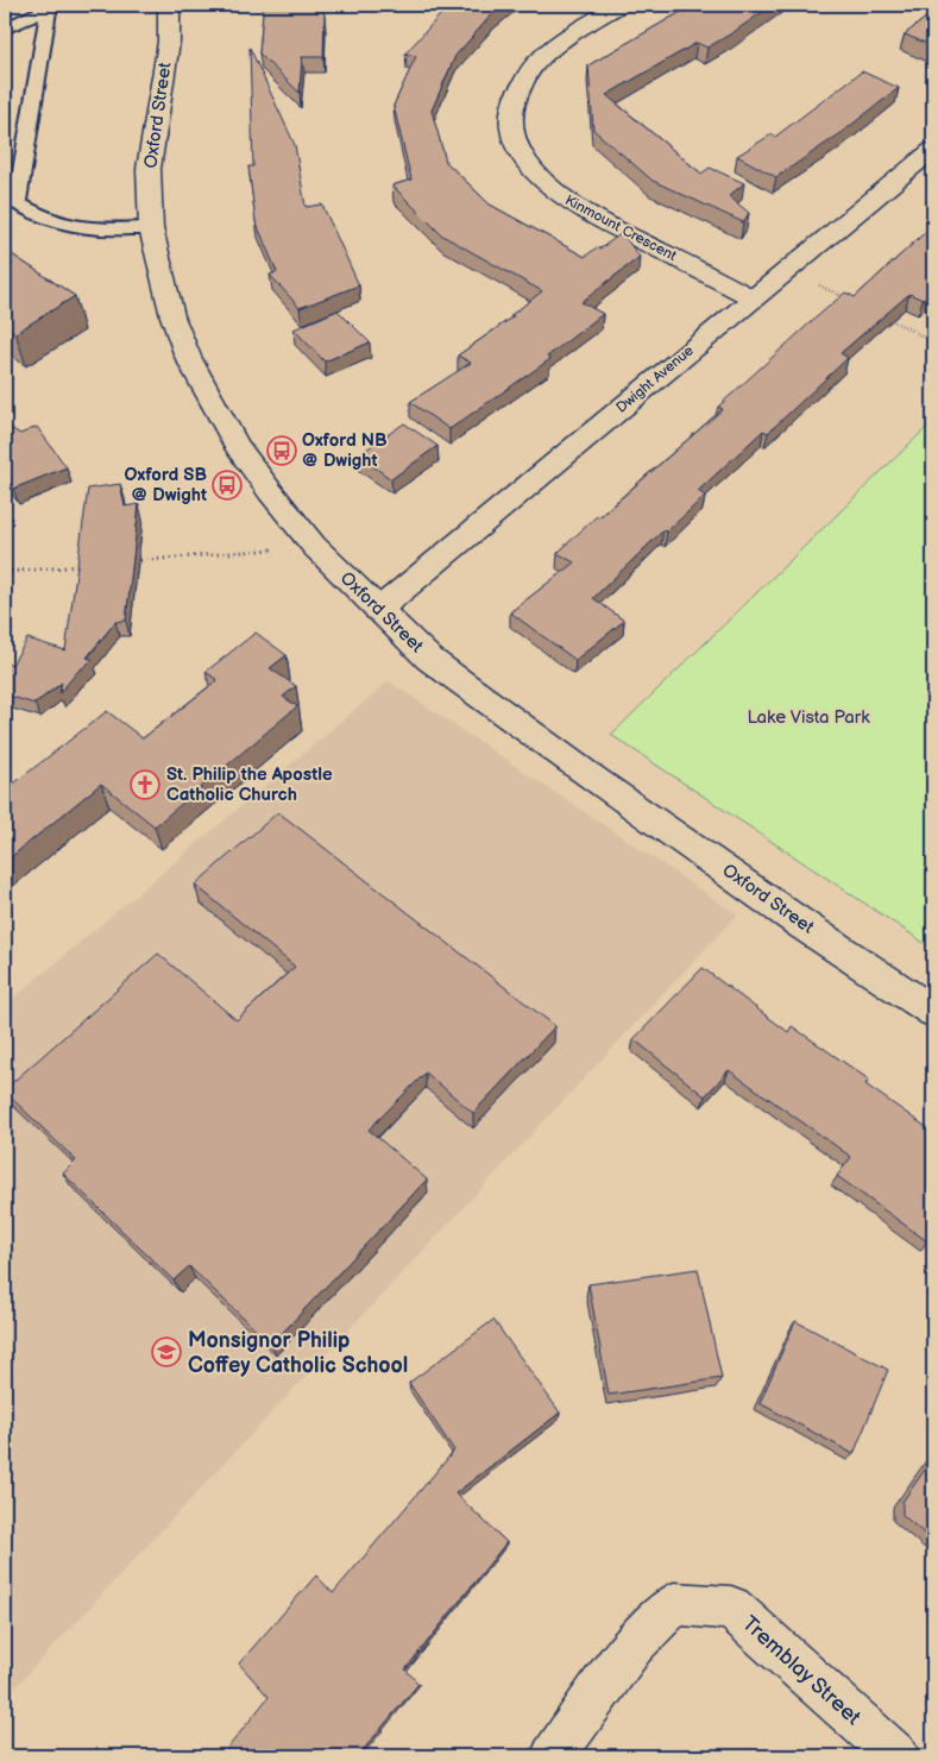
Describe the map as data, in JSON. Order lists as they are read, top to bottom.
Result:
{
  "streets": {
    "street": [
      "Oxford Street",
      "Kinmount Crescent",
      "Dwight Avenue",
      "Tremblay Street"
    ]
  },
  "crossings": [
    ["Oxford Street", "Dwight Avenue"],
    ["Kinmount Crescent", "Dwight Avenue"]
  ],
  "parks": ["Lake Vista Park"],
  "places": {
    "bus stop": ["Oxford NB @ Dwight", "Oxford SB @ Dwight"],
    "church": ["St. Philip the Apostle Catholic Church"],
    "school or university": ["Monsignor Philip Coffey Catholic School"]
  }
}
